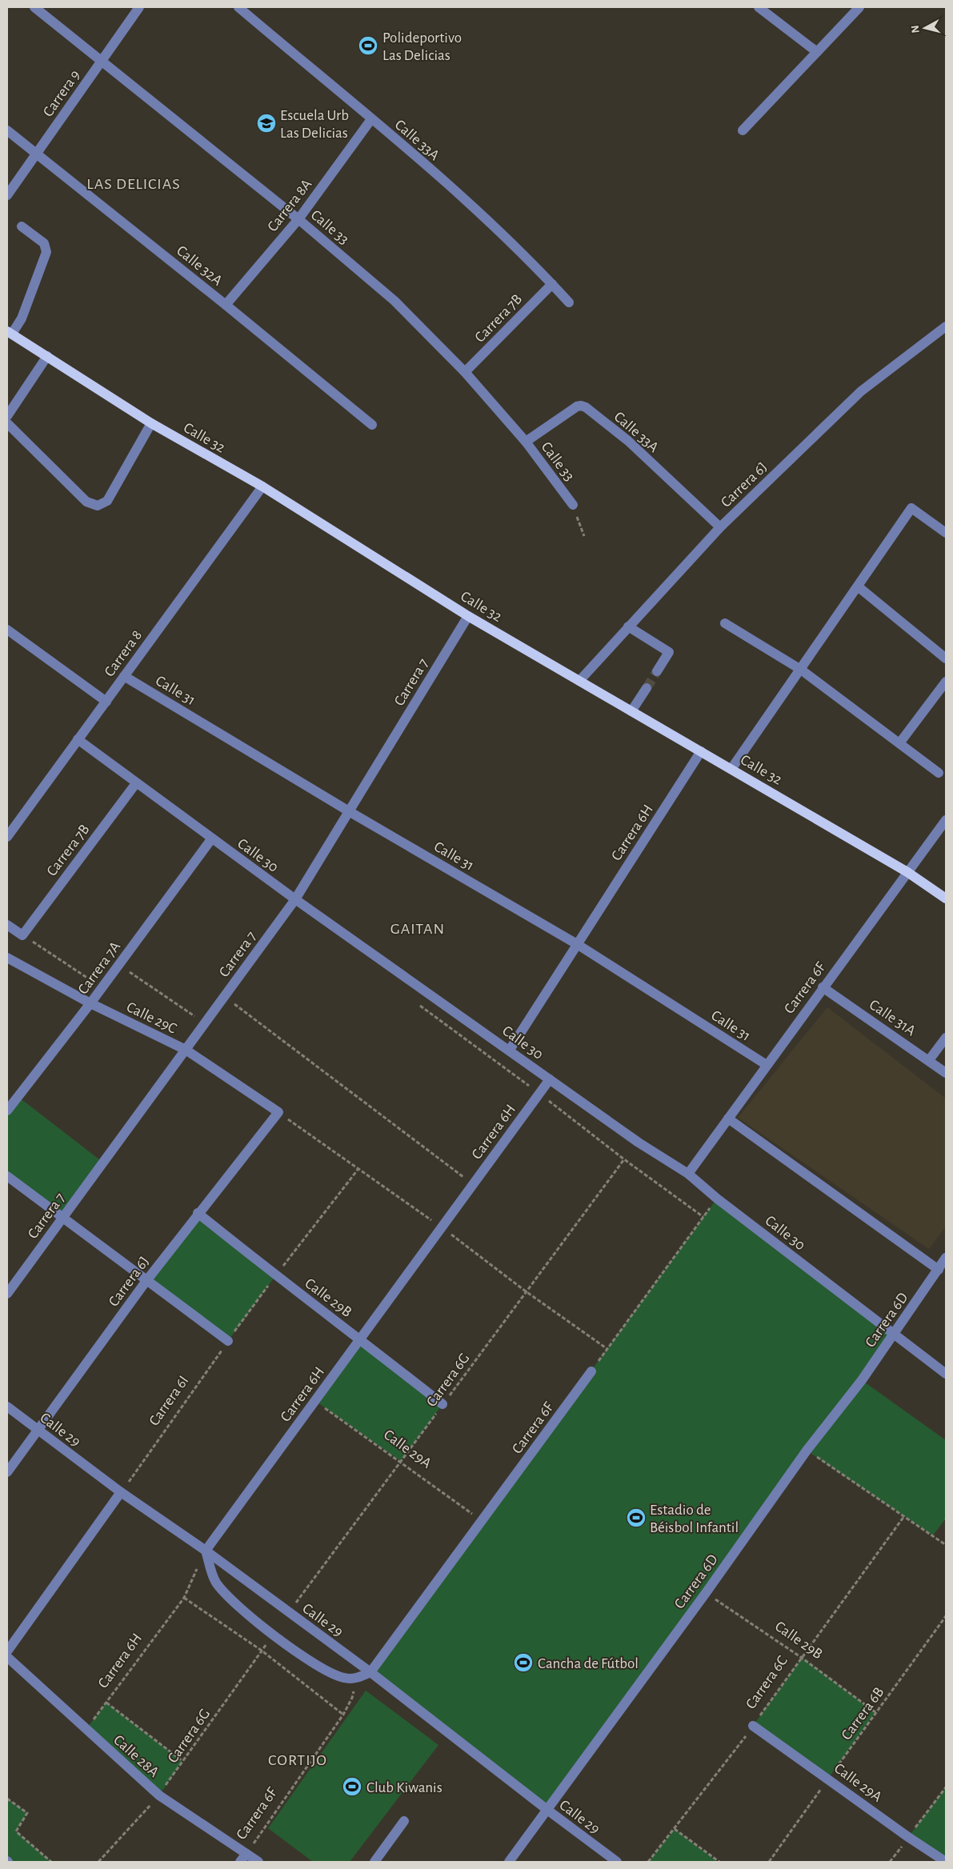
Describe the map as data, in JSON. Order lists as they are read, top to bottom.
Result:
{
  "streets": {
    "main road": ["Calle 32"],
    "street": [
      "Carrera 9",
      "Calle 33A",
      "Carrera 8A",
      "Calle 33",
      "Calle 32A",
      "Carrera 7B",
      "Carrera 6J",
      "Carrera 8",
      "Carrera 7",
      "Calle 31",
      "Carrera 6H",
      "Calle 30",
      "Carrera 7A",
      "Carrera 6F",
      "Calle 29C",
      "Calle 31A",
      "Calle 29B",
      "Carrera 6D",
      "Calle 29",
      "Calle 29A",
      "Calle 28A"
    ],
    "path": [
      "Carrera 6G",
      "Carrera 6I",
      "Carrera 6C",
      "Carrera 6B"
    ]
  },
  "crossings": [
    ["Carrera 9", "Calle 33"],
    ["Carrera 9", "Calle 32A"],
    ["Calle 33A", "Carrera 8A"],
    ["Calle 33A", "Calle 33"],
    ["Calle 33A", "Carrera 7B"],
    ["Calle 33A", "Carrera 6J"],
    ["Carrera 8A", "Calle 33"],
    ["Carrera 8A", "Calle 32A"],
    ["Calle 33", "Carrera 7B"],
    ["Carrera 7B", "Calle 30"],
    ["Calle 32", "Carrera 6J"],
    ["Calle 32", "Carrera 8"],
    ["Calle 32", "Carrera 7"],
    ["Calle 32", "Carrera 6H"],
    ["Calle 32", "Carrera 6F"],
    ["Carrera 6J", "Calle 29C"],
    ["Carrera 6J", "Calle 29B"],
    ["Carrera 6J", "Calle 29"],
    ["Carrera 8", "Calle 31"],
    ["Carrera 8", "Calle 30"],
    ["Carrera 7", "Calle 31"],
    ["Carrera 7", "Calle 30"],
    ["Carrera 7", "Calle 29C"],
    ["Calle 31", "Carrera 6H"],
    ["Calle 31", "Carrera 6F"],
    ["Carrera 6H", "Calle 30"],
    ["Carrera 6H", "Calle 29B"],
    ["Carrera 6H", "Calle 29"],
    ["Carrera 6H", "Calle 29A"],
    ["Carrera 6H", "Calle 28A"],
    ["Calle 30", "Carrera 7A"],
    ["Calle 30", "Carrera 6F"],
    ["Calle 30", "Carrera 6D"],
    ["Carrera 7A", "Calle 29C"],
    ["Carrera 6F", "Calle 31A"],
    ["Carrera 6F", "Calle 29"],
    ["Carrera 6F", "Calle 29A"],
    ["Carrera 6F", "Calle 28A"],
    ["Calle 29B", "Carrera 6D"],
    ["Calle 29B", "Carrera 6G"],
    ["Calle 29B", "Carrera 6I"],
    ["Calle 29B", "Carrera 6C"],
    ["Calle 29B", "Carrera 6B"],
    ["Carrera 6D", "Calle 29"],
    ["Carrera 6G", "Calle 29"],
    ["Carrera 6G", "Calle 29A"],
    ["Carrera 6G", "Calle 28A"],
    ["Carrera 6I", "Calle 29"],
    ["Calle 29A", "Carrera 6C"],
    ["Calle 29A", "Carrera 6B"]
  ],
  "districts": ["LAS DELICIAS", "GAITAN", "CORTIJO"],
  "places": {
    "sports": [
      "Polideportivo Las Delicias",
      "Estadio de Béisbol Infantil",
      "Cancha de Fútbol",
      "Club Kiwanis"
    ],
    "school or university": ["Escuela Urb Las Delicias"]
  },
  "north": "left"
}
